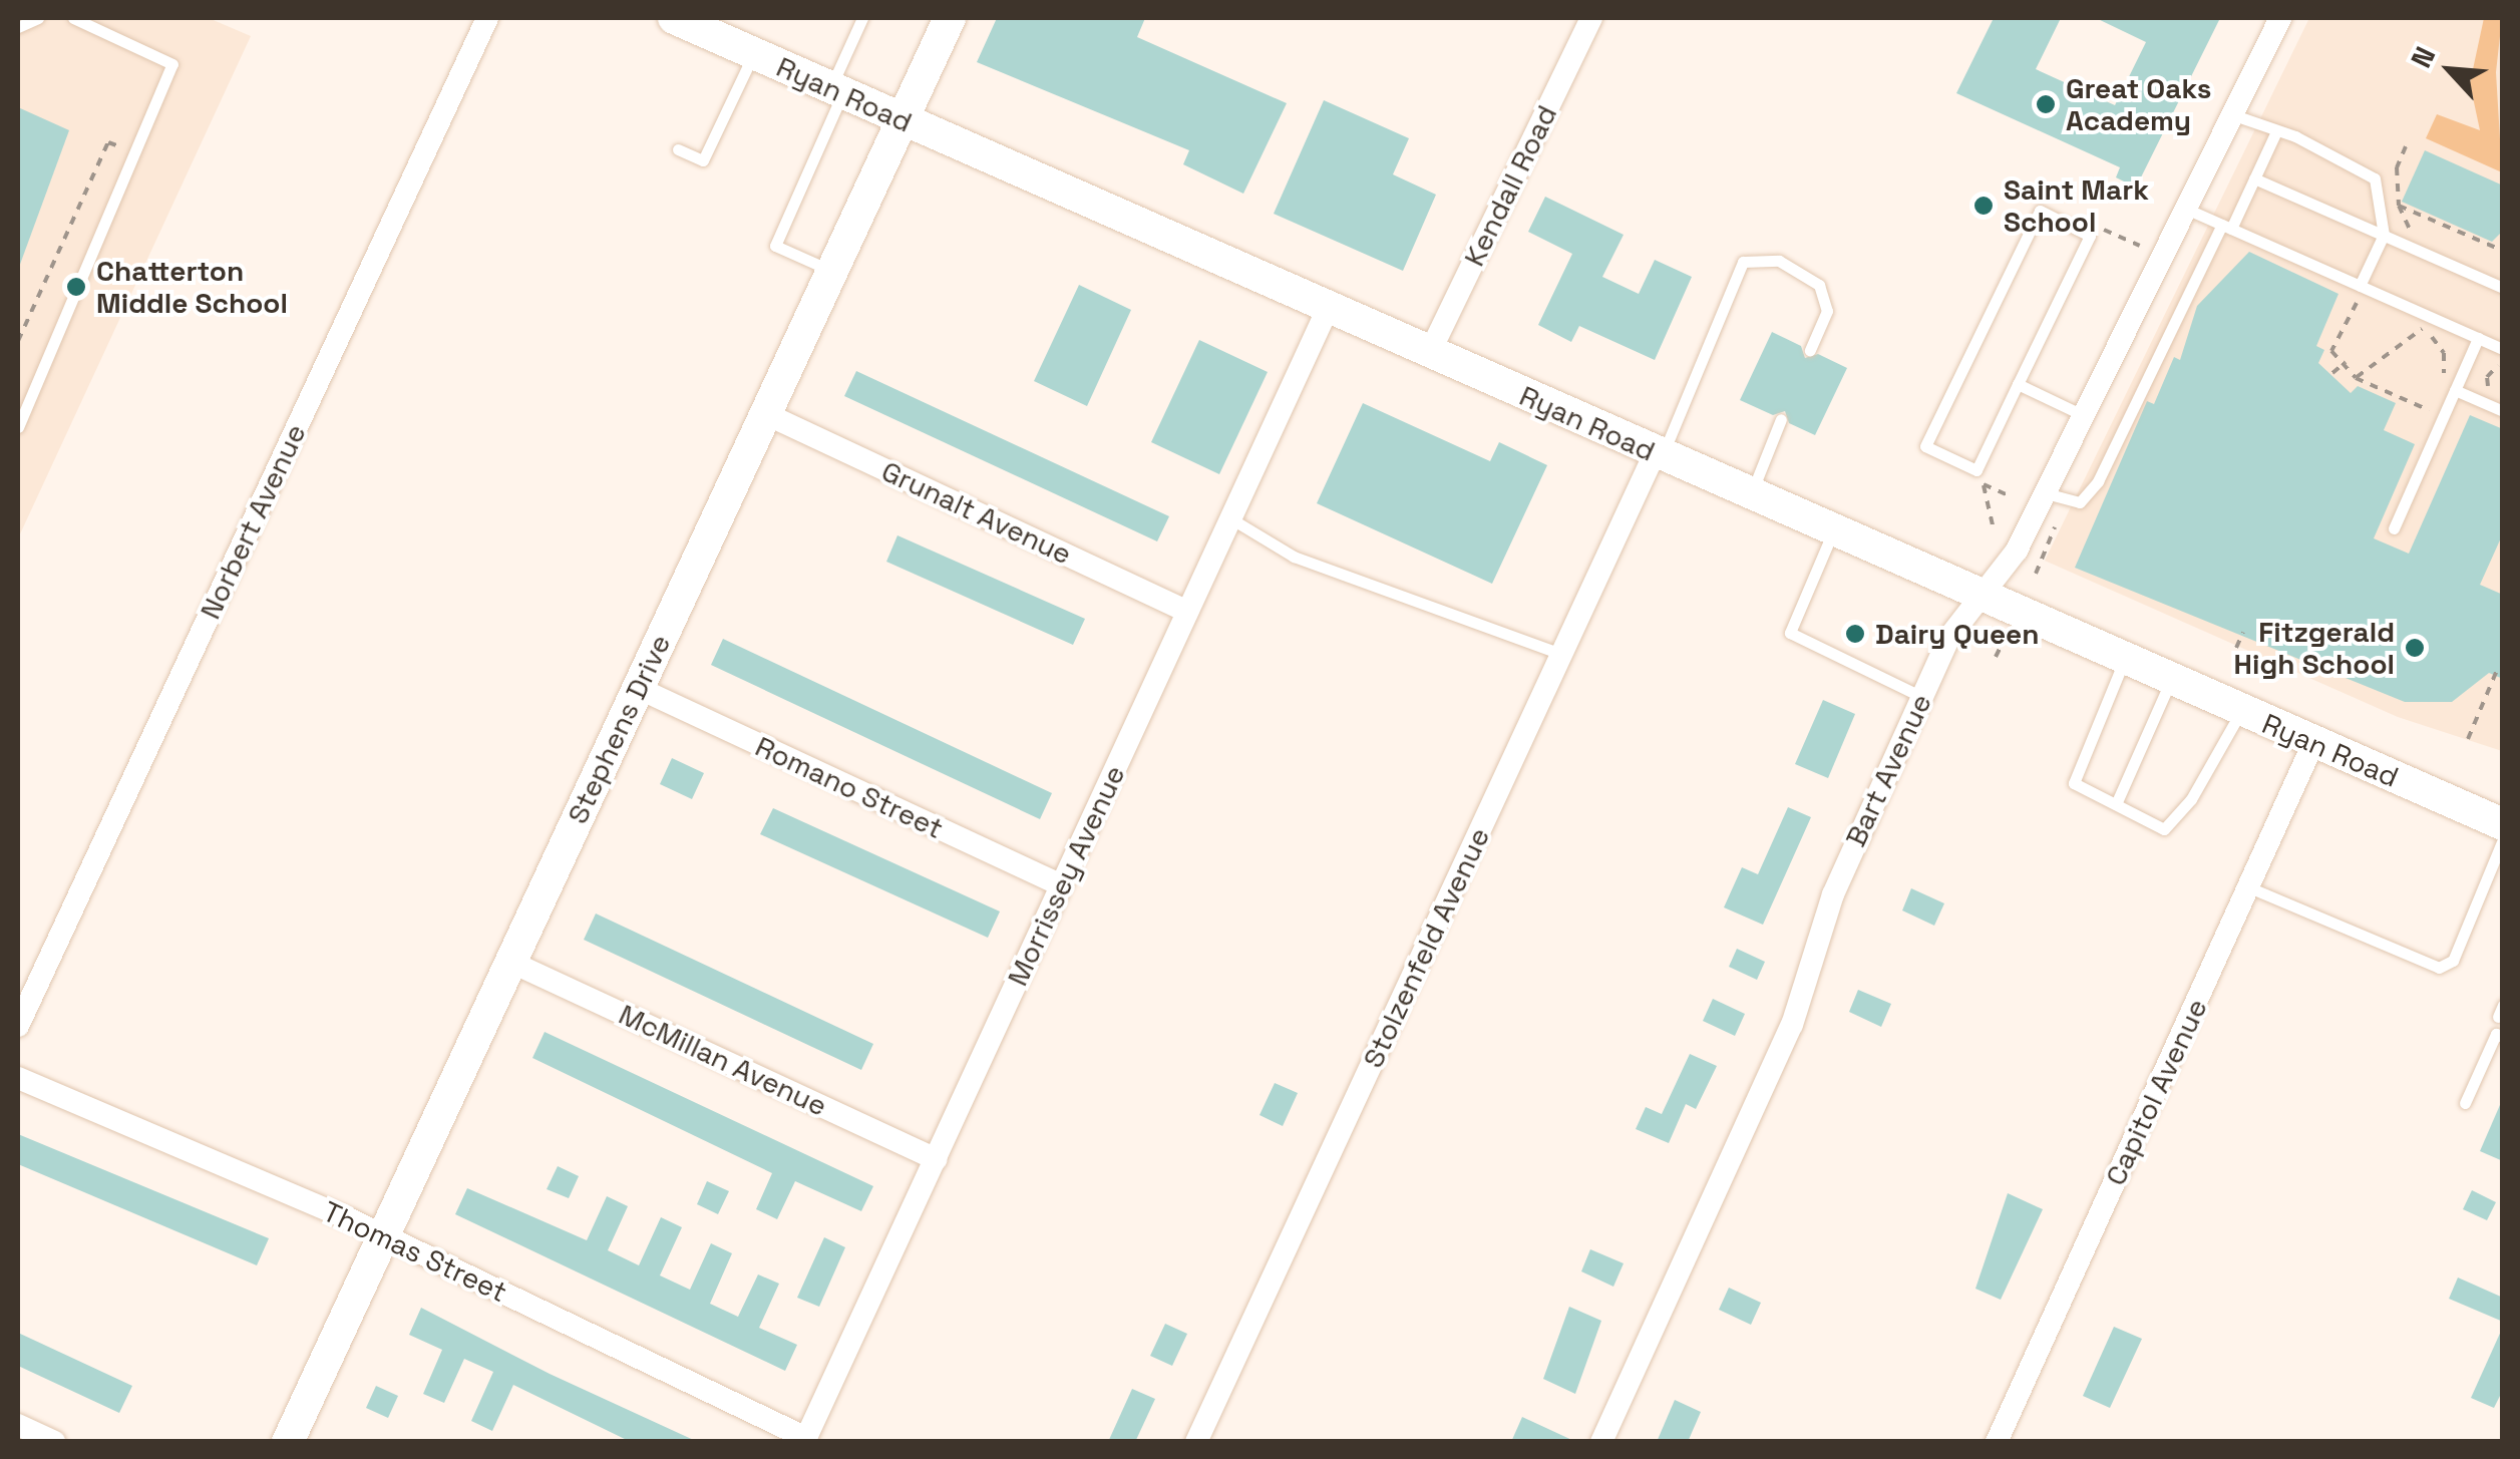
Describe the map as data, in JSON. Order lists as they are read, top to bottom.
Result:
{
  "streets": {
    "main road": ["Ryan Road", "Stephens Drive"],
    "street": [
      "Kendall Road",
      "Grunalt Avenue",
      "Norbert Avenue",
      "Bart Avenue",
      "Romano Street",
      "Morrissey Avenue",
      "Stolzenfeld Avenue",
      "McMillan Avenue",
      "Capitol Avenue",
      "Thomas Street"
    ]
  },
  "crossings": [
    ["Ryan Road", "Kendall Road"],
    ["Ryan Road", "Stephens Drive"],
    ["Ryan Road", "Bart Avenue"],
    ["Ryan Road", "Morrissey Avenue"],
    ["Ryan Road", "Stolzenfeld Avenue"],
    ["Ryan Road", "Capitol Avenue"],
    ["Grunalt Avenue", "Stephens Drive"],
    ["Grunalt Avenue", "Morrissey Avenue"],
    ["Stephens Drive", "Romano Street"],
    ["Stephens Drive", "McMillan Avenue"],
    ["Stephens Drive", "Thomas Street"],
    ["Romano Street", "Morrissey Avenue"],
    ["Morrissey Avenue", "McMillan Avenue"],
    ["Morrissey Avenue", "Thomas Street"]
  ],
  "places": [
    "Great Oaks Academy",
    "Saint Mark School",
    "Chatterton Middle School",
    "Dairy Queen",
    "Fitzgerald High School"
  ],
  "north": "top left"
}
